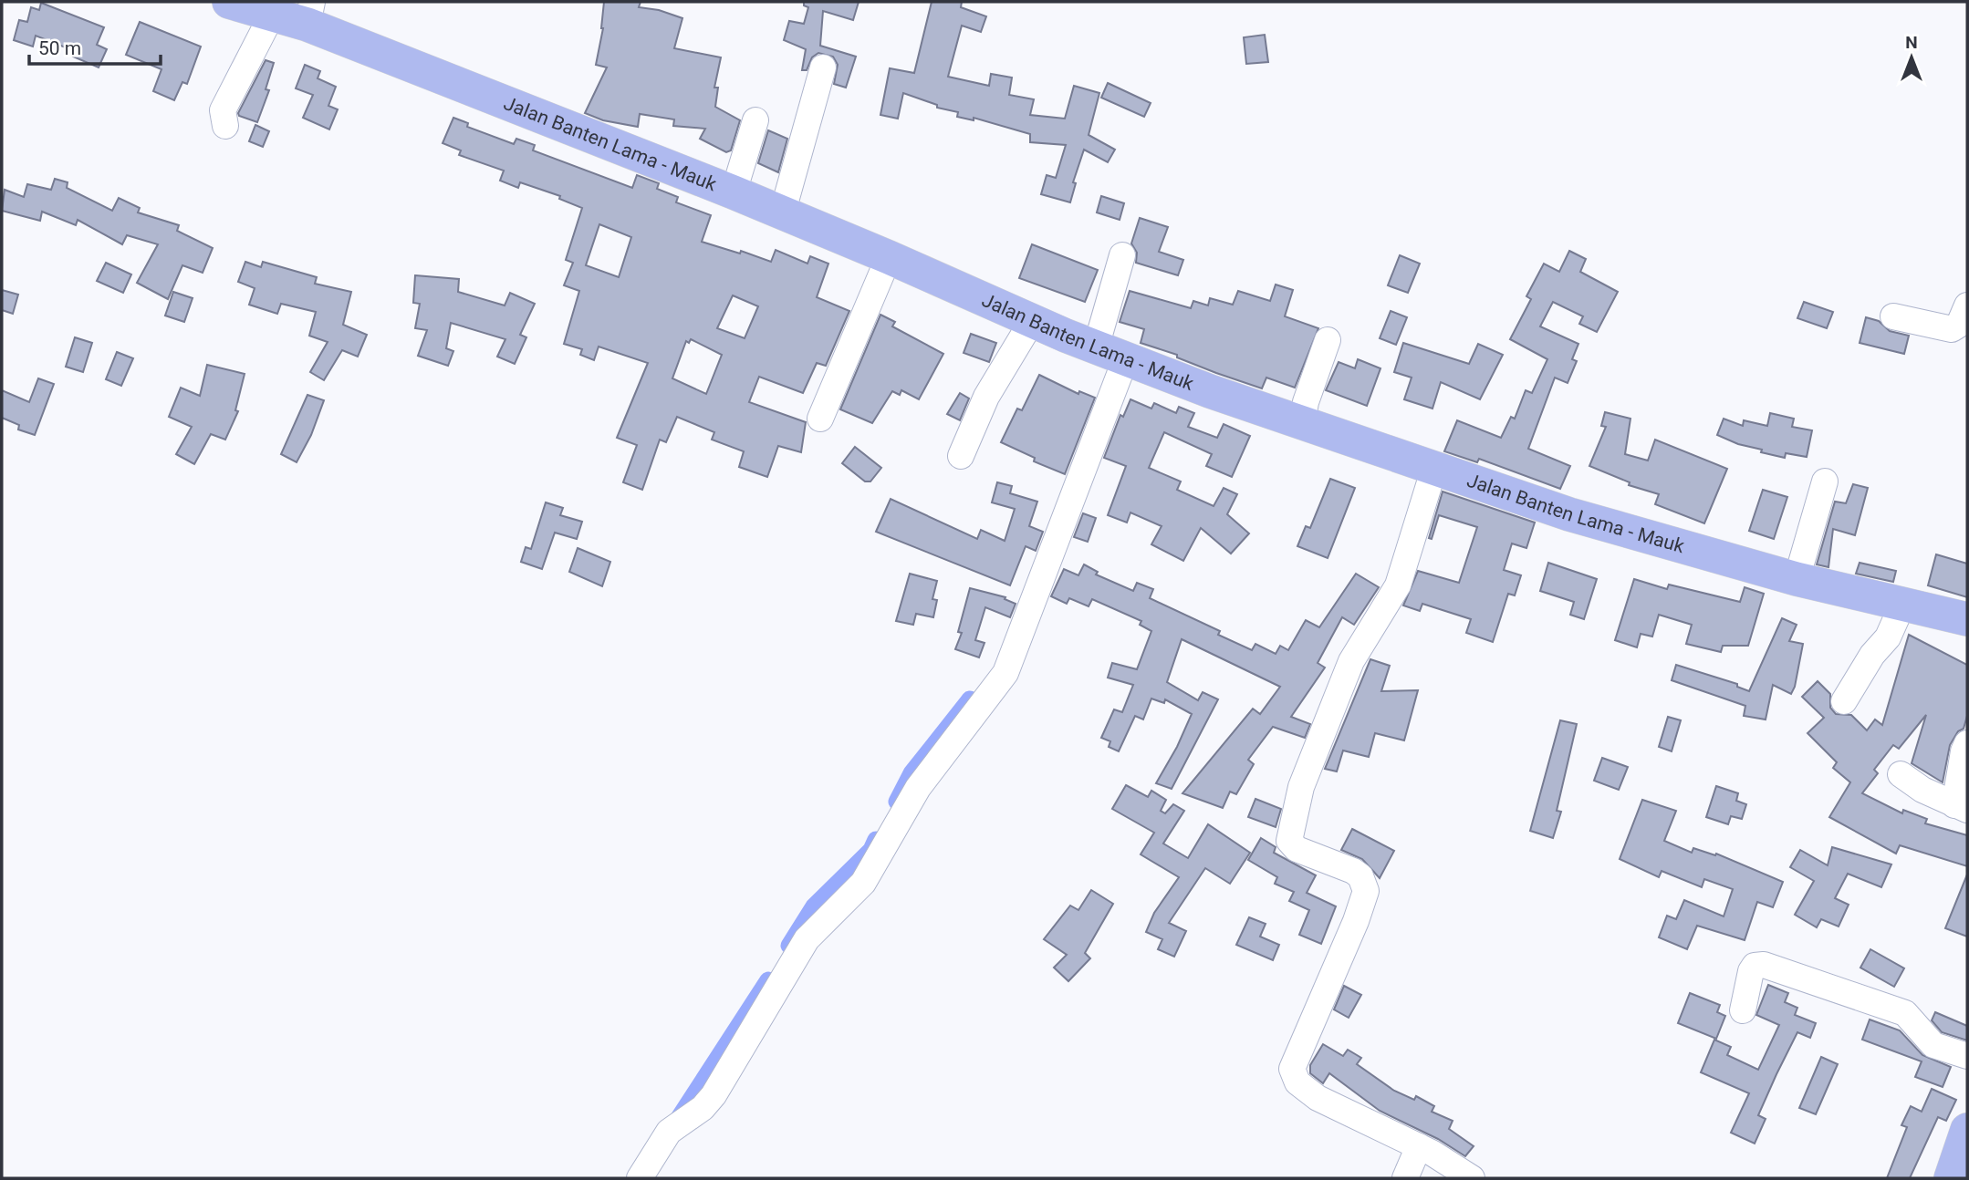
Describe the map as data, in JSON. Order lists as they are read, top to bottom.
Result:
{
  "streets": {
    "main road": ["Jalan Banten Lama - Mauk"]
  },
  "scale_bar": "50 m",
  "north": "top"
}
